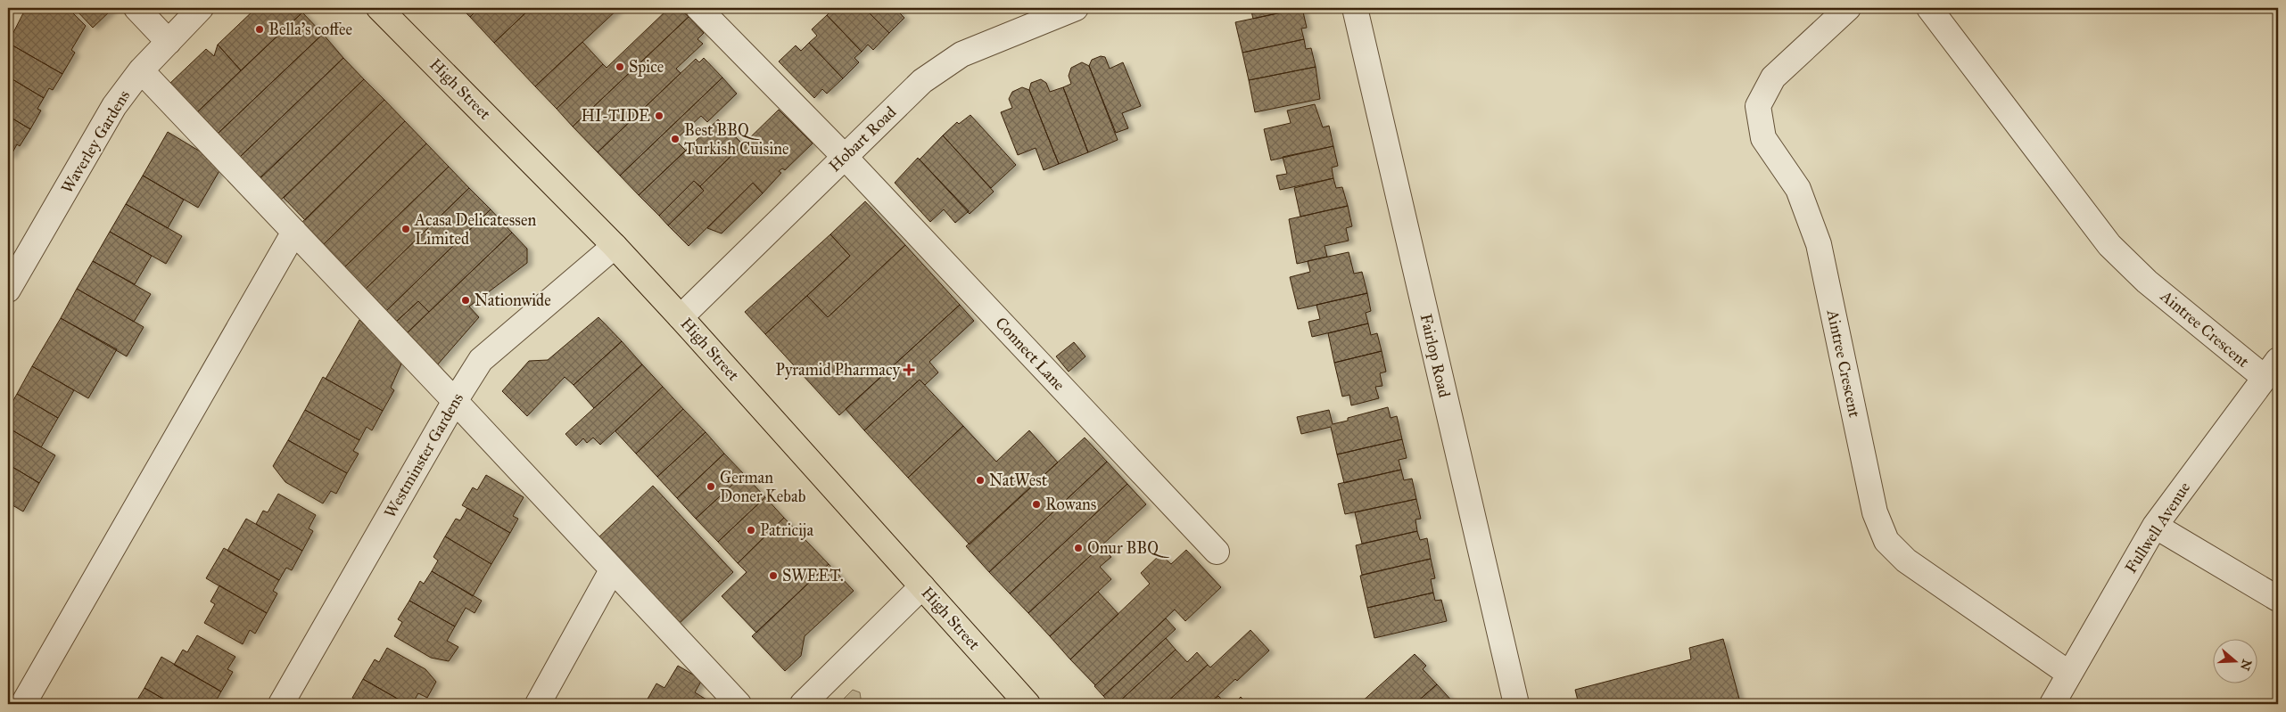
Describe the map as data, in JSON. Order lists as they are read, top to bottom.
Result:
{
  "streets": {
    "main road": ["High Street"],
    "street": [
      "Hobart Road",
      "Waverley Gardens",
      "Aintree Crescent",
      "Connect Lane",
      "Fairlop Road",
      "Westminster Gardens",
      "Fullwell Avenue"
    ]
  },
  "crossings": [
    ["High Street", "Hobart Road"],
    ["High Street", "Westminster Gardens"],
    ["Hobart Road", "Connect Lane"],
    ["Aintree Crescent", "Fullwell Avenue"]
  ],
  "places": {
    "other": [
      "Bella's coffee",
      "Spice",
      "HI-TIDE",
      "Best BBQ Turkish Cuisine",
      "Acasa Delicatessen Limited",
      "Nationwide",
      "NatWest",
      "German Doner Kebab",
      "Rowans",
      "Patricija",
      "Onur BBQ",
      "SWEET."
    ],
    "health": ["Pyramid Pharmacy"]
  },
  "north": "right"
}
